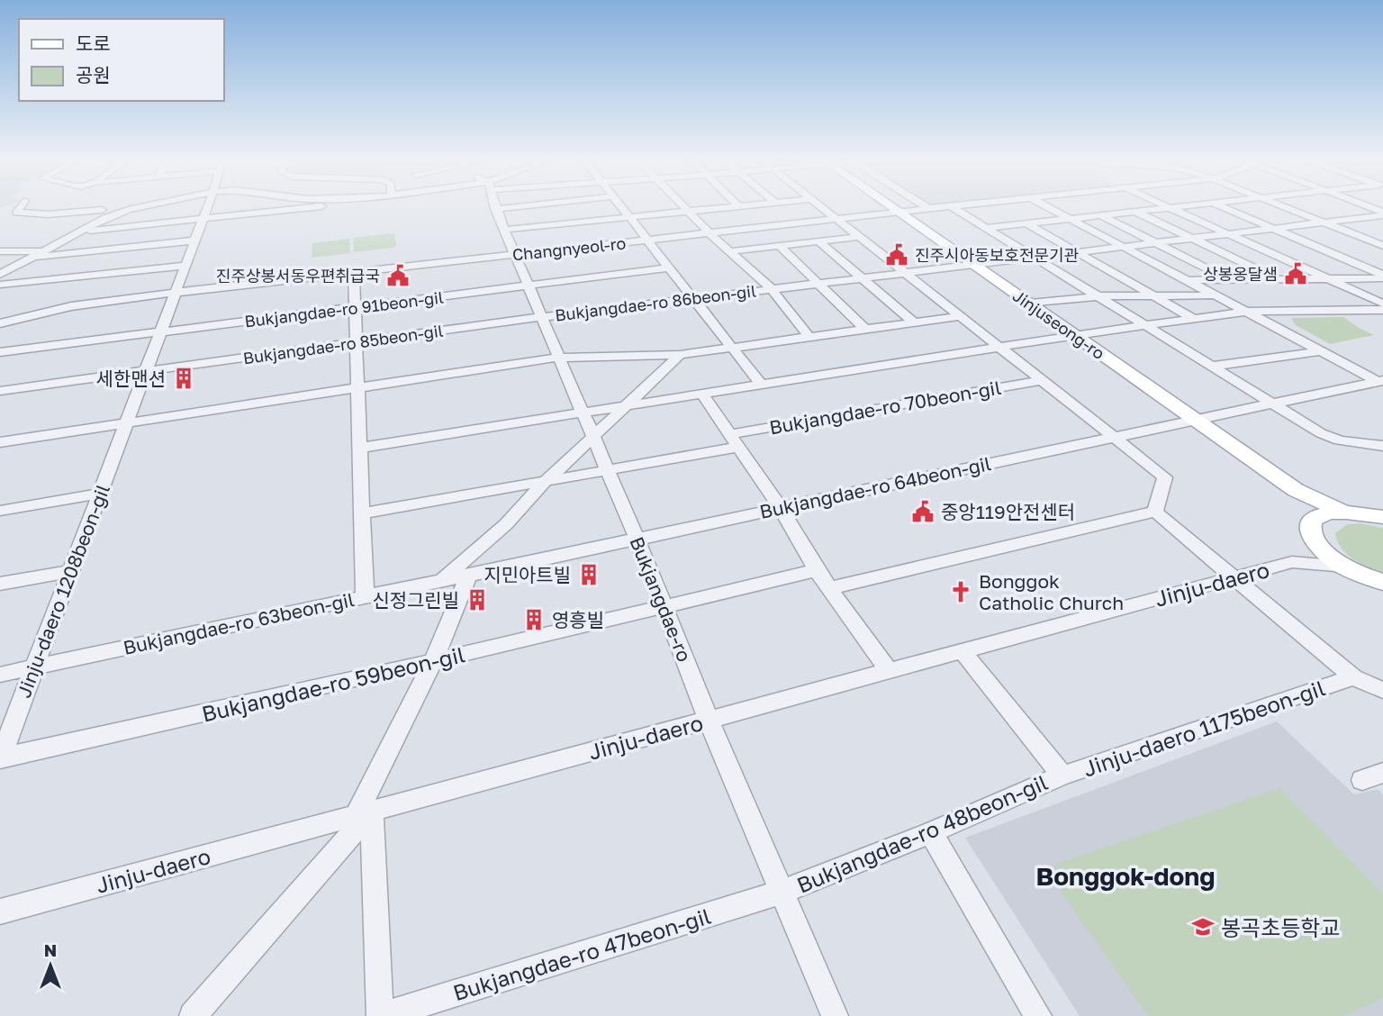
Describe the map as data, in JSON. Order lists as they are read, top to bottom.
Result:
{
  "streets": {
    "main road": ["Jinjuseong-ro"],
    "street": [
      "Changnyeol-ro",
      "Bukjangdae-ro 86beon-gil",
      "Bukjangdae-ro 91beon-gil",
      "Bukjangdae-ro 85beon-gil",
      "Bukjangdae-ro 70beon-gil",
      "Bukjangdae-ro 64beon-gil",
      "Jinju-daero",
      "Jinju-daero 1208beon-gil",
      "Bukjangdae-ro",
      "Bukjangdae-ro 63beon-gil",
      "Bukjangdae-ro 59beon-gil",
      "Jinju-daero 1175beon-gil",
      "Bukjangdae-ro 48beon-gil",
      "Bukjangdae-ro 47beon-gil"
    ]
  },
  "crossings": [
    ["Changnyeol-ro", "Jinjuseong-ro"],
    ["Changnyeol-ro", "Jinju-daero 1208beon-gil"],
    ["Changnyeol-ro", "Bukjangdae-ro"],
    ["Bukjangdae-ro 86beon-gil", "Jinjuseong-ro"],
    ["Bukjangdae-ro 86beon-gil", "Bukjangdae-ro 85beon-gil"],
    ["Bukjangdae-ro 86beon-gil", "Bukjangdae-ro"],
    ["Bukjangdae-ro 91beon-gil", "Jinju-daero 1208beon-gil"],
    ["Bukjangdae-ro 91beon-gil", "Bukjangdae-ro"],
    ["Jinjuseong-ro", "Bukjangdae-ro 64beon-gil"],
    ["Bukjangdae-ro 85beon-gil", "Jinju-daero 1208beon-gil"],
    ["Bukjangdae-ro 85beon-gil", "Bukjangdae-ro"],
    ["Bukjangdae-ro 70beon-gil", "Bukjangdae-ro"],
    ["Bukjangdae-ro 70beon-gil", "Bukjangdae-ro 63beon-gil"],
    ["Bukjangdae-ro 64beon-gil", "Bukjangdae-ro"],
    ["Bukjangdae-ro 64beon-gil", "Bukjangdae-ro 63beon-gil"],
    ["Jinju-daero", "Bukjangdae-ro"],
    ["Jinju-daero", "Jinju-daero 1175beon-gil"],
    ["Jinju-daero 1208beon-gil", "Bukjangdae-ro 63beon-gil"],
    ["Jinju-daero 1208beon-gil", "Bukjangdae-ro 59beon-gil"],
    ["Bukjangdae-ro", "Bukjangdae-ro 63beon-gil"],
    ["Bukjangdae-ro", "Bukjangdae-ro 59beon-gil"],
    ["Bukjangdae-ro", "Bukjangdae-ro 48beon-gil"],
    ["Bukjangdae-ro", "Bukjangdae-ro 47beon-gil"],
    ["Jinju-daero 1175beon-gil", "Bukjangdae-ro 48beon-gil"],
    ["Bukjangdae-ro 48beon-gil", "Bukjangdae-ro 47beon-gil"]
  ],
  "districts": ["Bonggok-dong"],
  "places": {
    "public building": [
      "진주시아동보호전문기관",
      "상봉옹달샘",
      "진주상봉서동우편취급국",
      "중앙119안전센터"
    ],
    "building": [
      "세한맨션",
      "지민아트빌",
      "신정그린빌",
      "영흥빌"
    ],
    "church": ["Bonggok Catholic Church"],
    "school or university": ["봉곡초등학교"]
  },
  "legend": ["도로", "공원"],
  "north": "top"
}
